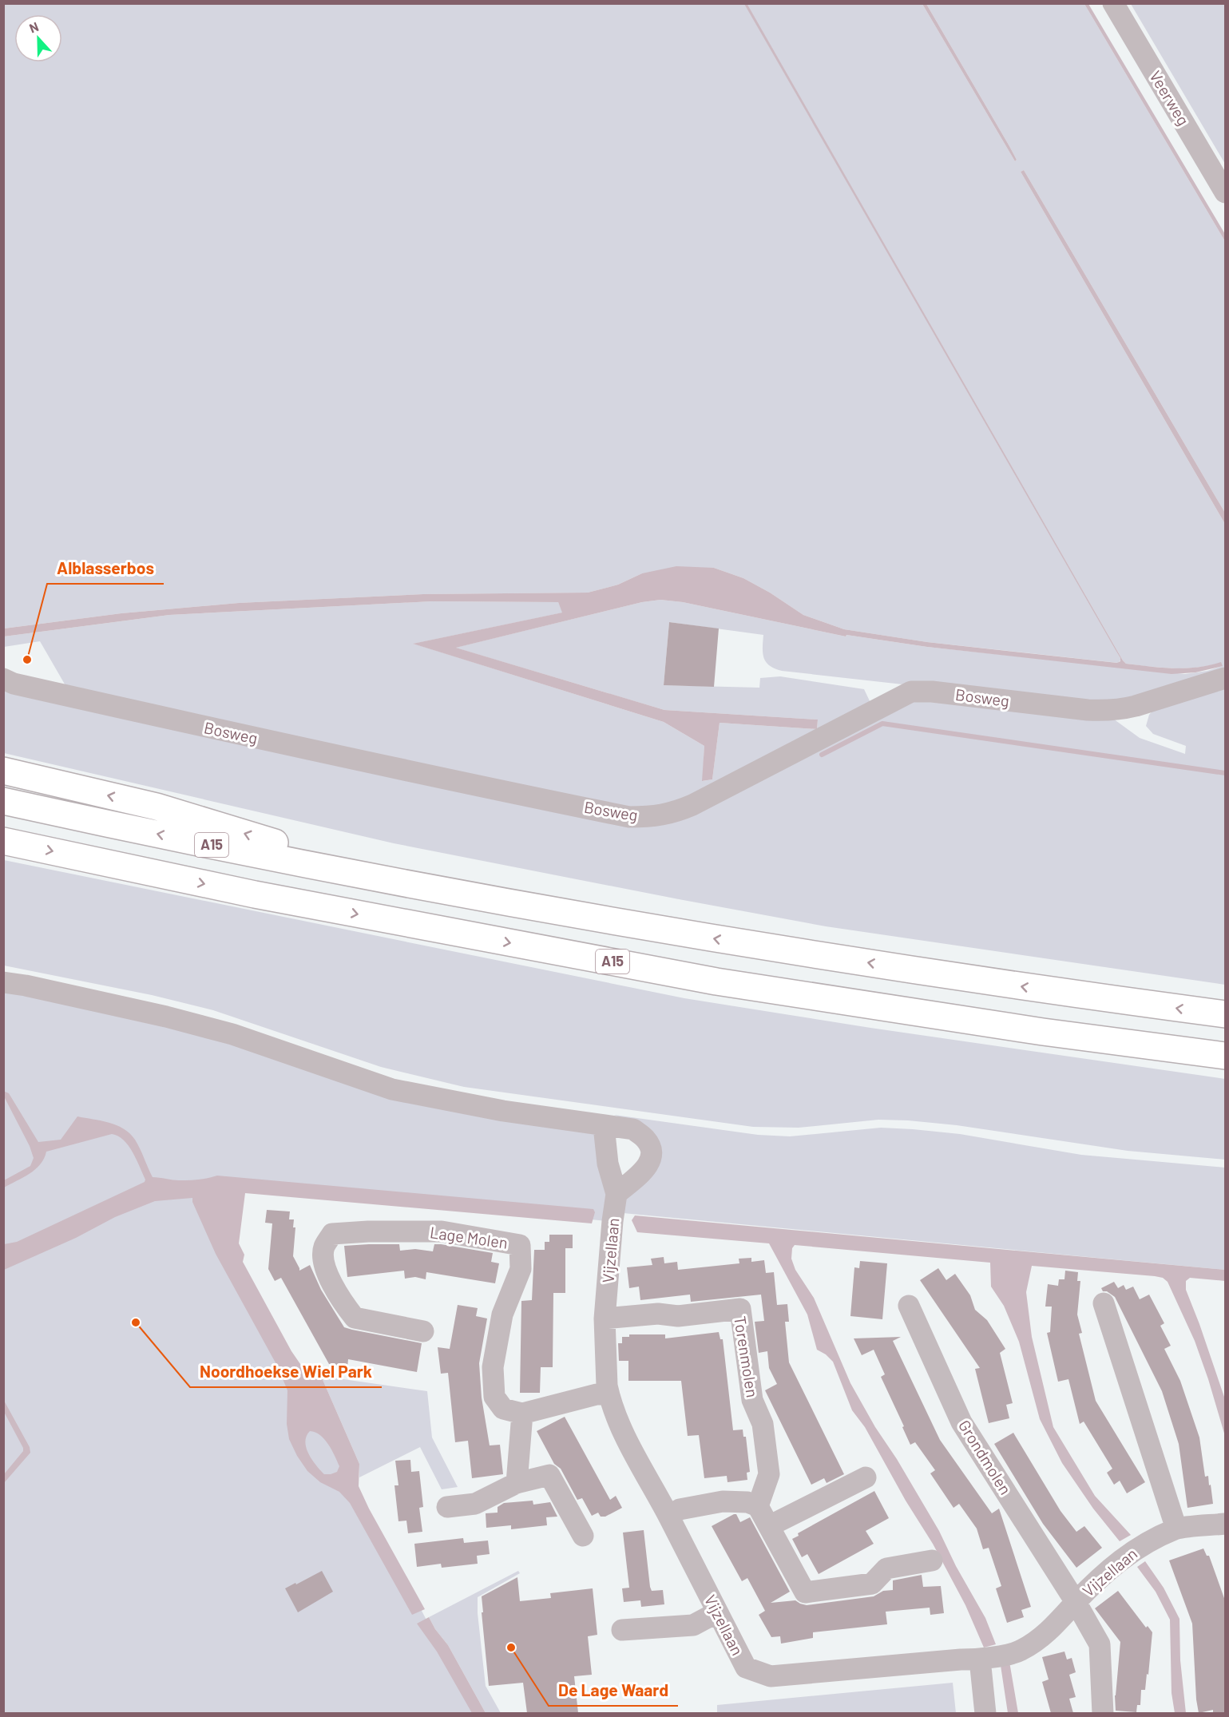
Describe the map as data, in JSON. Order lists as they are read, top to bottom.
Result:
{
  "streets": {
    "highway": ["A15"],
    "street": [
      "Veerweg",
      "Bosweg",
      "Lage Molen",
      "Vijzellaan",
      "Torenmolen",
      "Grondmolen"
    ]
  },
  "crossings": [
    ["Vijzellaan", "Torenmolen"],
    ["Vijzellaan", "Grondmolen"]
  ],
  "places": ["Alblasserbos", "Noordhoekse Wiel Park", "De Lage Waard"],
  "north": "top"
}
